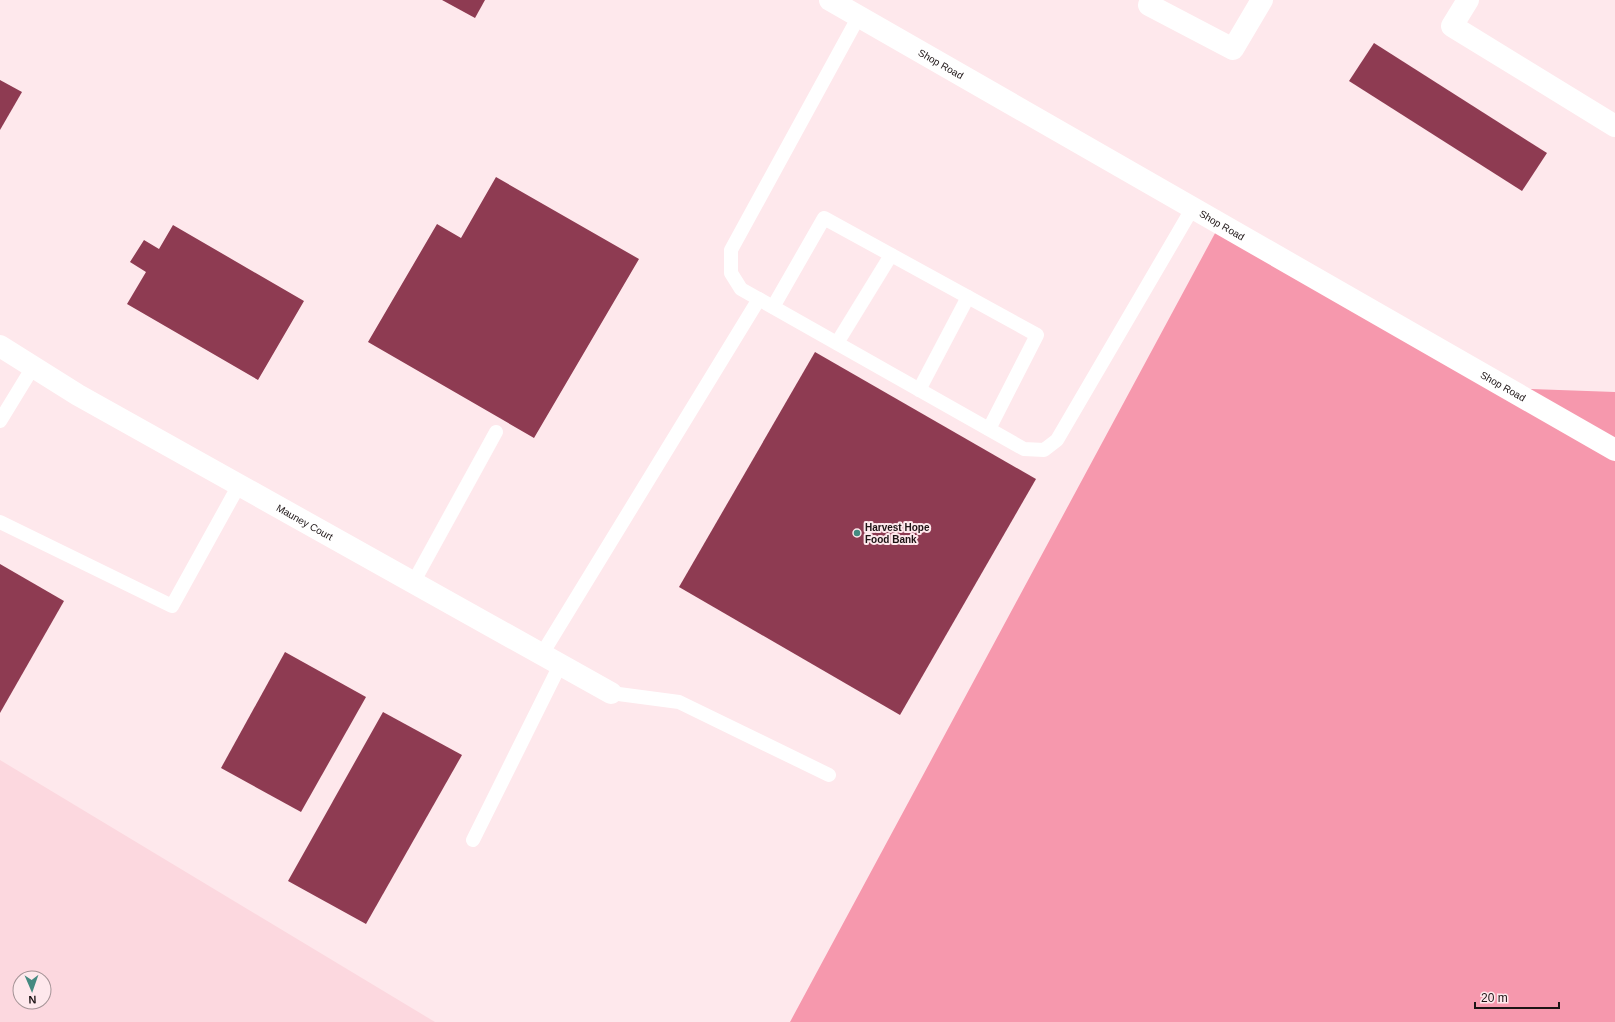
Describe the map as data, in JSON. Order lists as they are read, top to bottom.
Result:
{
  "streets": {
    "street": ["Shop Road", "Mauney Court"]
  },
  "places": ["Harvest Hope Food Bank"],
  "scale_bar": "20 m",
  "north": "bottom"
}
